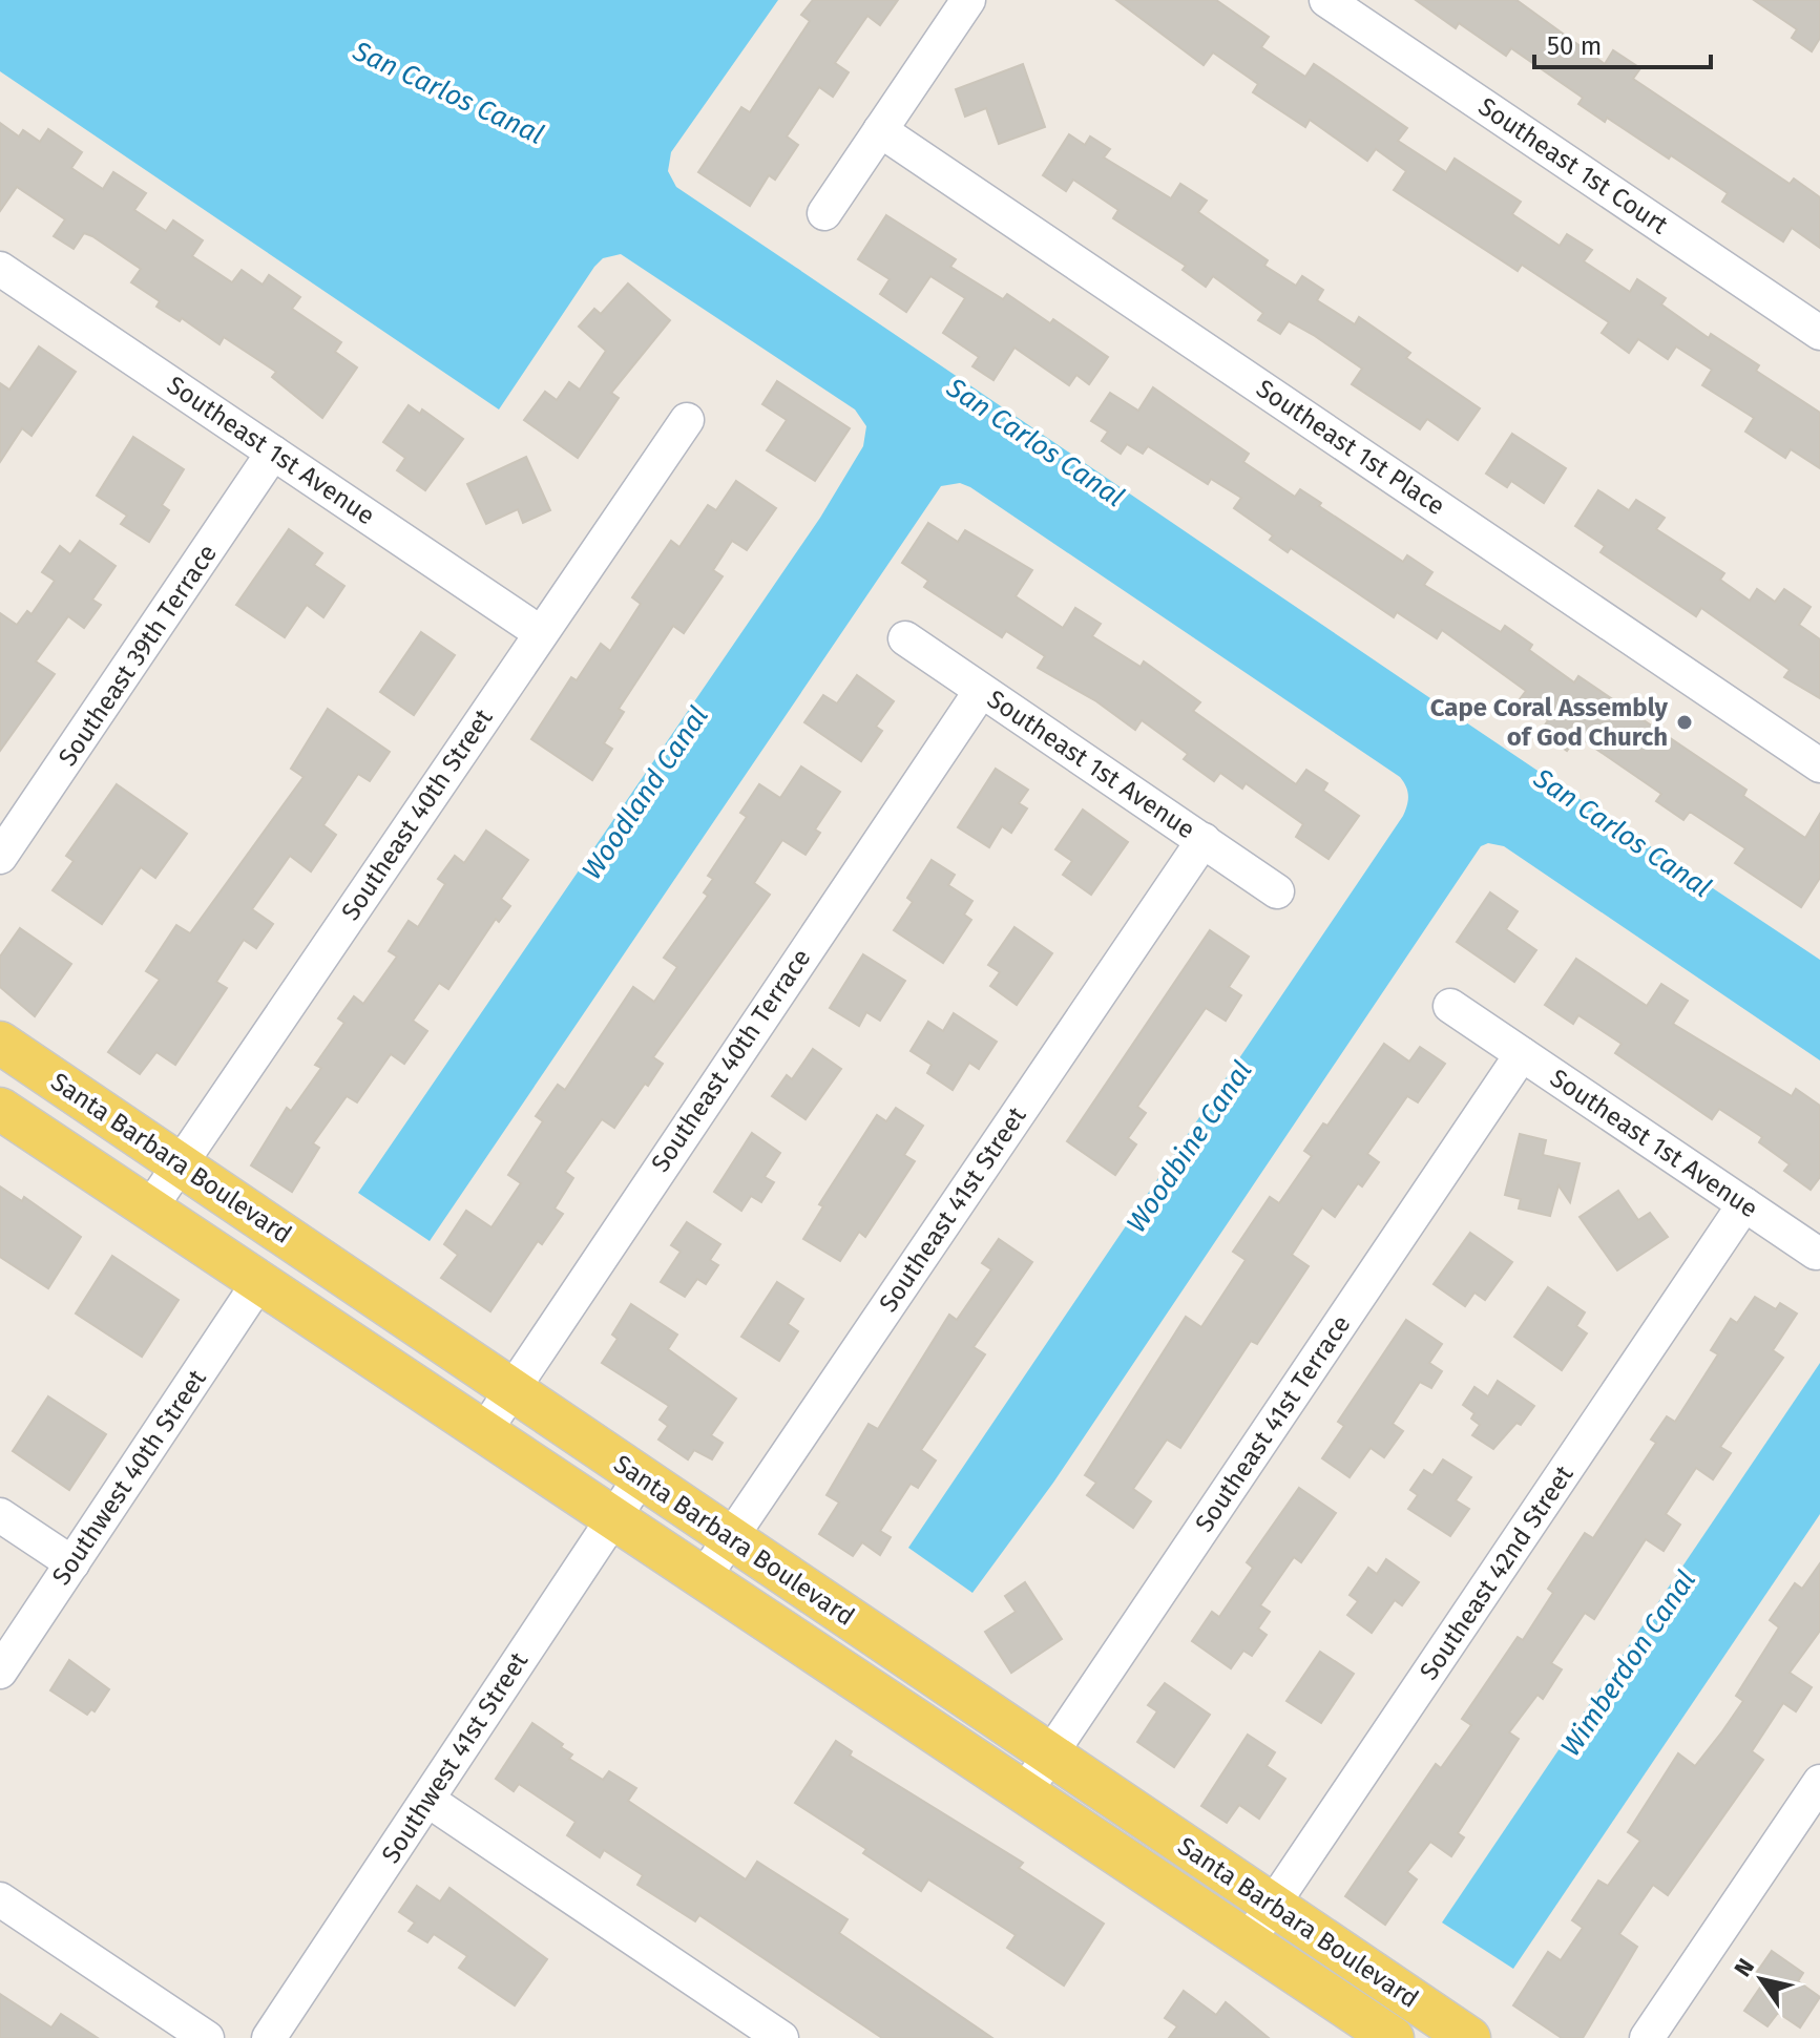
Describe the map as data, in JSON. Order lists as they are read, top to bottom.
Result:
{
  "streets": {
    "main road": ["Santa Barbara Boulevard"],
    "street": [
      "Southeast 1st Court",
      "Southeast 1st Place",
      "Southeast 1st Avenue",
      "Southeast 39th Terrace",
      "Southeast 40th Street",
      "Southeast 40th Terrace",
      "Southeast 41st Street",
      "Southeast 41st Terrace",
      "Southwest 40th Street",
      "Southeast 42nd Street",
      "Southwest 41st Street"
    ]
  },
  "crossings": [
    ["Southeast 1st Avenue", "Southeast 39th Terrace"],
    ["Southeast 1st Avenue", "Southeast 40th Street"],
    ["Southeast 1st Avenue", "Southeast 40th Terrace"],
    ["Southeast 1st Avenue", "Southeast 41st Street"],
    ["Southeast 1st Avenue", "Southeast 41st Terrace"],
    ["Southeast 1st Avenue", "Southeast 42nd Street"],
    ["Southeast 40th Street", "Santa Barbara Boulevard"],
    ["Southeast 40th Terrace", "Santa Barbara Boulevard"],
    ["Santa Barbara Boulevard", "Southeast 41st Street"],
    ["Santa Barbara Boulevard", "Southeast 41st Terrace"],
    ["Santa Barbara Boulevard", "Southwest 40th Street"],
    ["Santa Barbara Boulevard", "Southeast 42nd Street"],
    ["Santa Barbara Boulevard", "Southwest 41st Street"]
  ],
  "water": [
    "San Carlos Canal",
    "Woodland Canal",
    "Woodbine Canal",
    "Wimberdon Canal"
  ],
  "places": ["Cape Coral Assembly of God Church"],
  "scale_bar": "50 m",
  "north": "top left"
}
